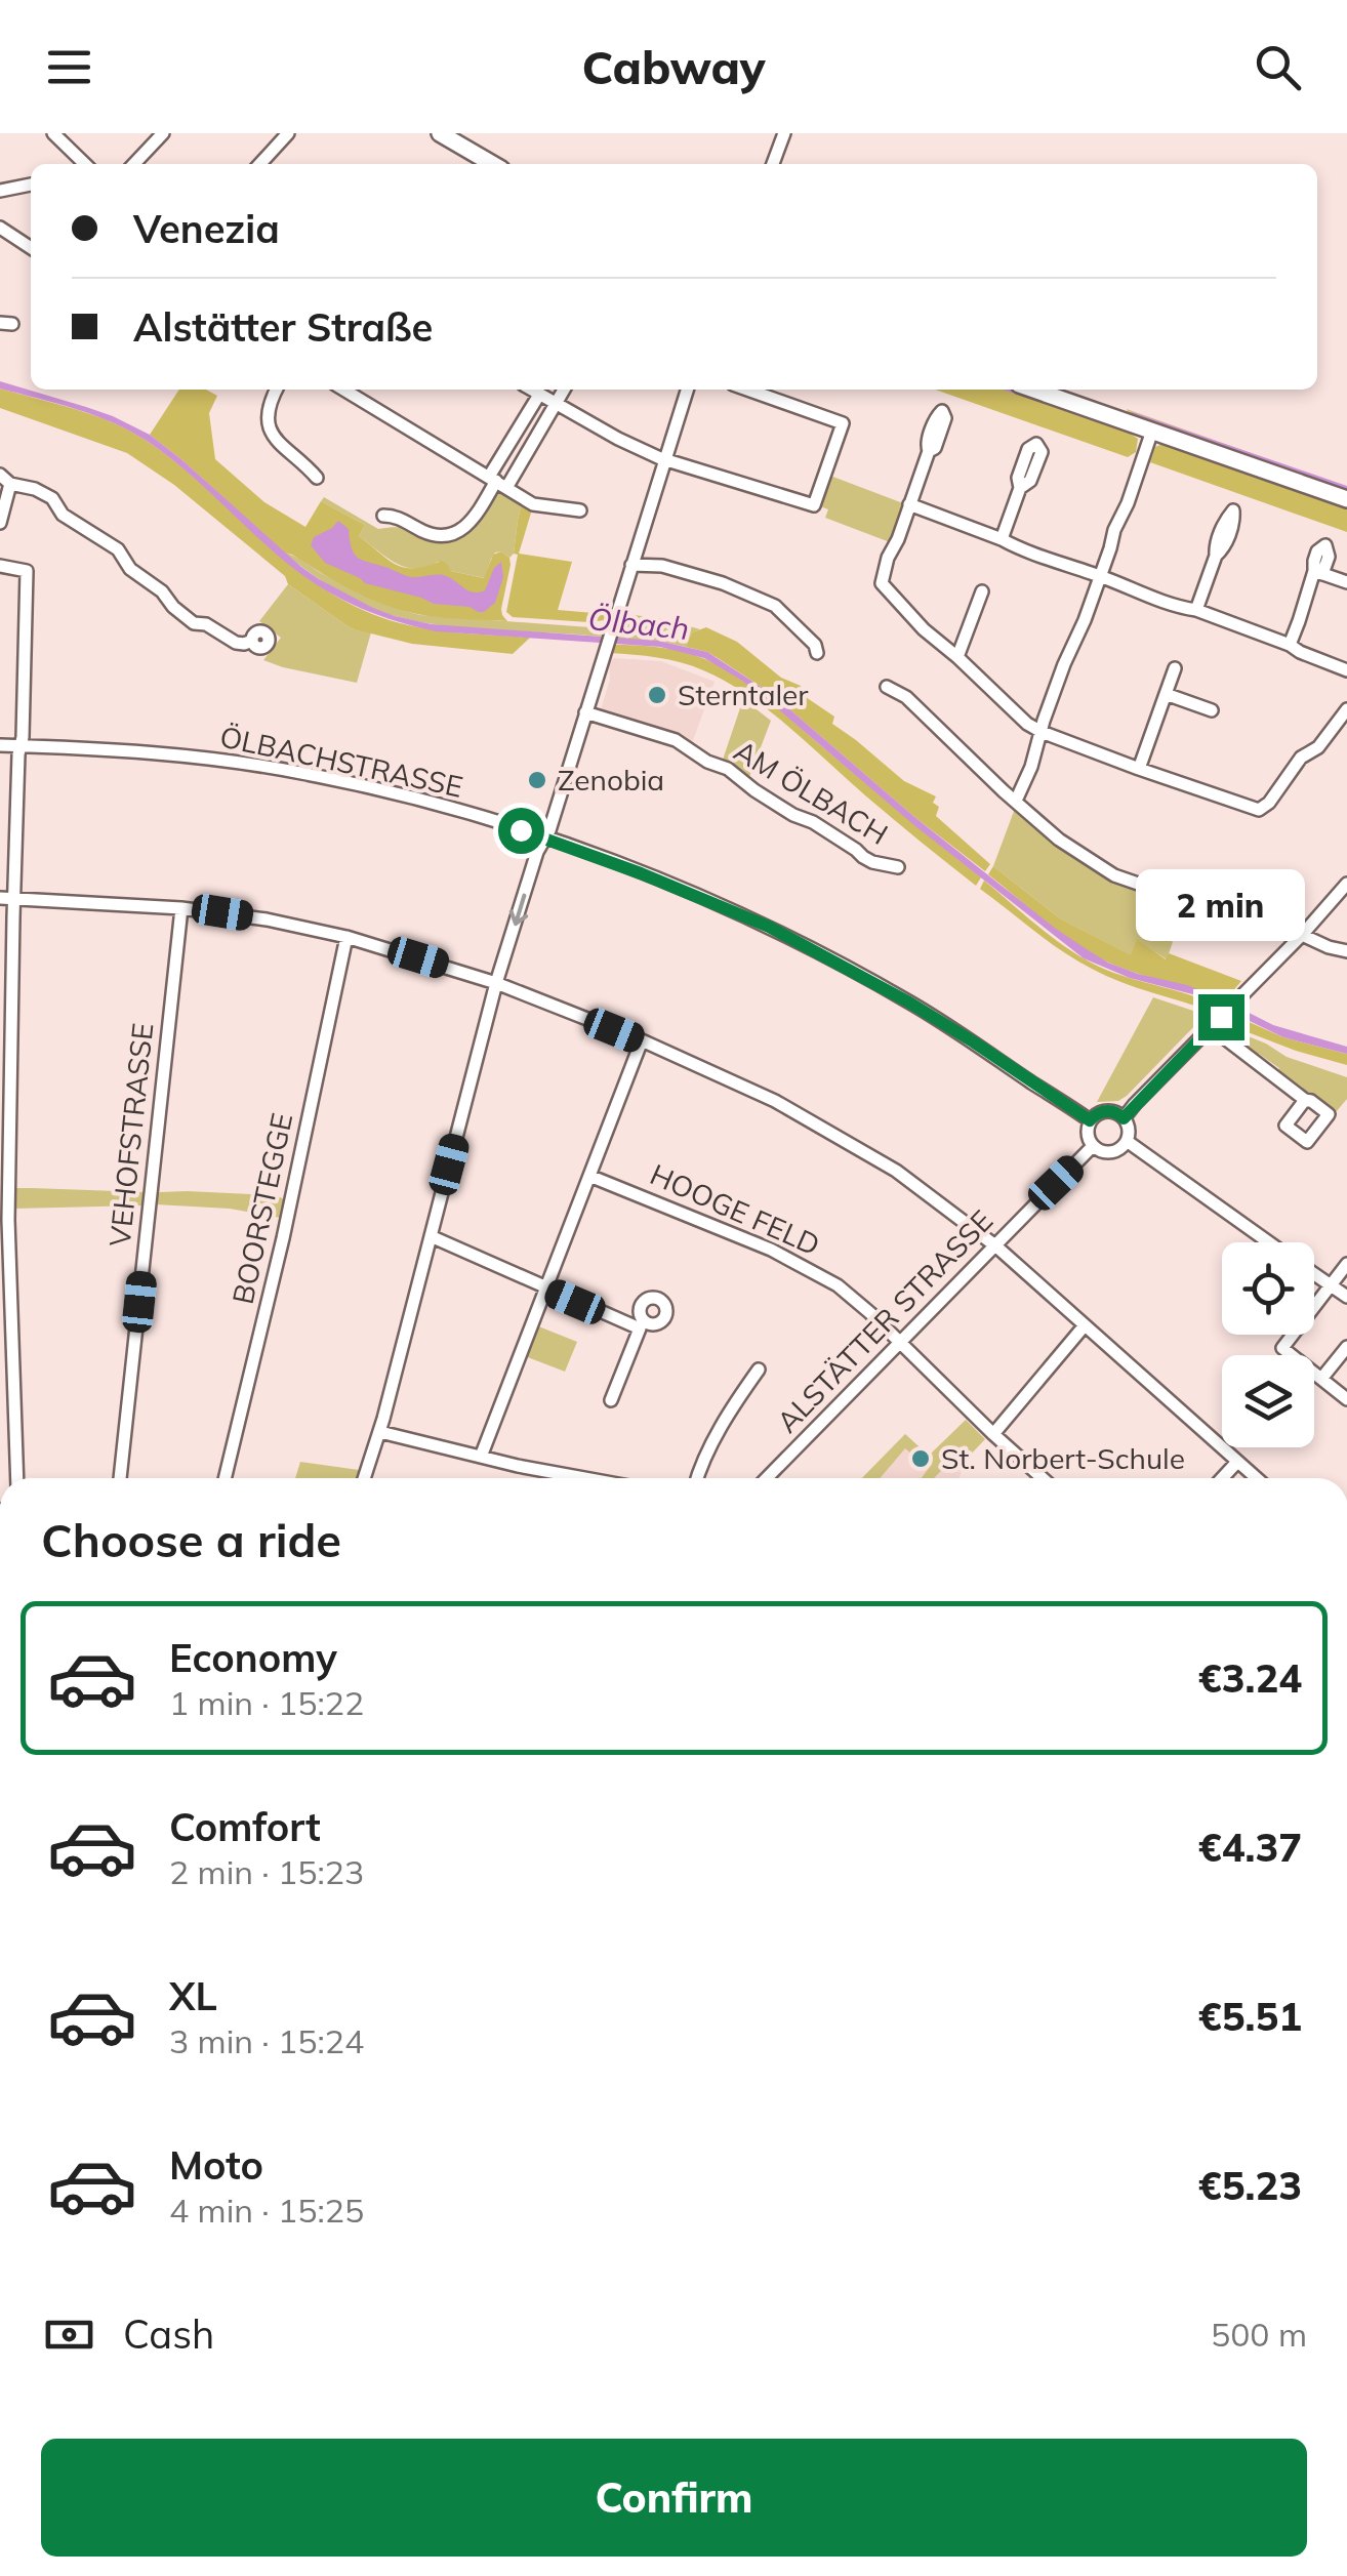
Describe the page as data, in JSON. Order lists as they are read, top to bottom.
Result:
{
  "streets": {
    "street": [
      "ÖLBACHSTRASSE",
      "AM ÖLBACH",
      "VEHOFSTRASSE",
      "BOORSTEGGE",
      "HOOGE FELD",
      "ALSTÄTTER STRASSE"
    ]
  },
  "crossings": [
    ["ÖLBACHSTRASSE", "ALSTÄTTER STRASSE"],
    ["HOOGE FELD", "ALSTÄTTER STRASSE"]
  ],
  "water": ["Ölbach"],
  "places": ["Sterntaler", "Zenobia", "St. Norbert-Schule"],
  "page": {
    "header": "Cabway",
    "banner": ["Venezia", "Alstätter Straße"],
    "bubble": "2 min",
    "heading": "Choose a ride",
    "list": [
      {
        "name": "Economy",
        "note": "1 min · 15:22",
        "value": "€3.24"
      },
      {
        "name": "Comfort",
        "note": "2 min · 15:23",
        "value": "€4.37"
      },
      {
        "name": "XL",
        "note": "3 min · 15:24",
        "value": "€5.51"
      },
      {
        "name": "Moto",
        "note": "4 min · 15:25",
        "value": "€5.23"
      }
    ],
    "pay": ["Cash", "500 m"],
    "buttons": "Confirm"
  }
}
